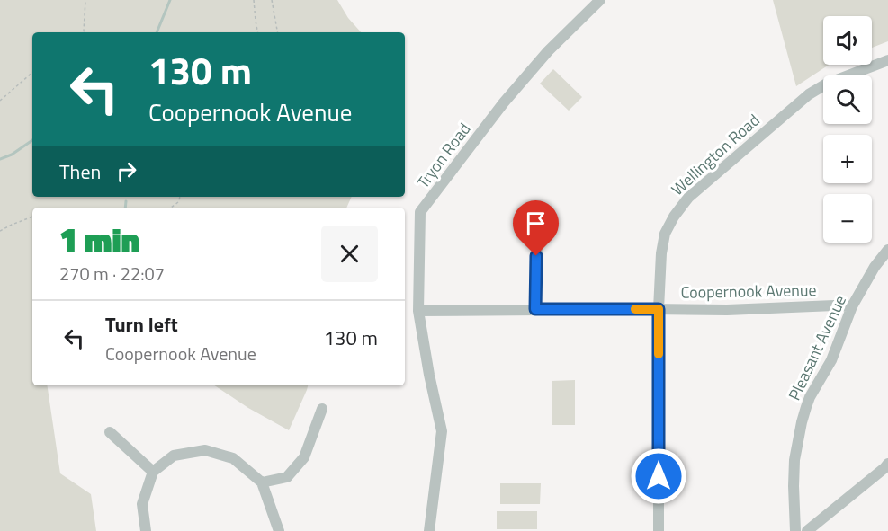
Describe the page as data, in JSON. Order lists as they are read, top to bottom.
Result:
{
  "streets": {
    "street": [
      "Wellington Road",
      "Tryon Road",
      "Coopernook Avenue",
      "Pleasant Avenue"
    ]
  },
  "crossings": [
    ["Wellington Road", "Coopernook Avenue"],
    ["Tryon Road", "Coopernook Avenue"],
    ["Coopernook Avenue", "Pleasant Avenue"]
  ],
  "page": {
    "map_buttons": ["+", "−"],
    "turn": ["130 m", "Coopernook Avenue"],
    "then": "Then",
    "heading": ["1 min", "270 m · 22:07"],
    "list": [
      {
        "name": "Turn left",
        "note": "Coopernook Avenue",
        "value": "130 m"
      }
    ]
  }
}
